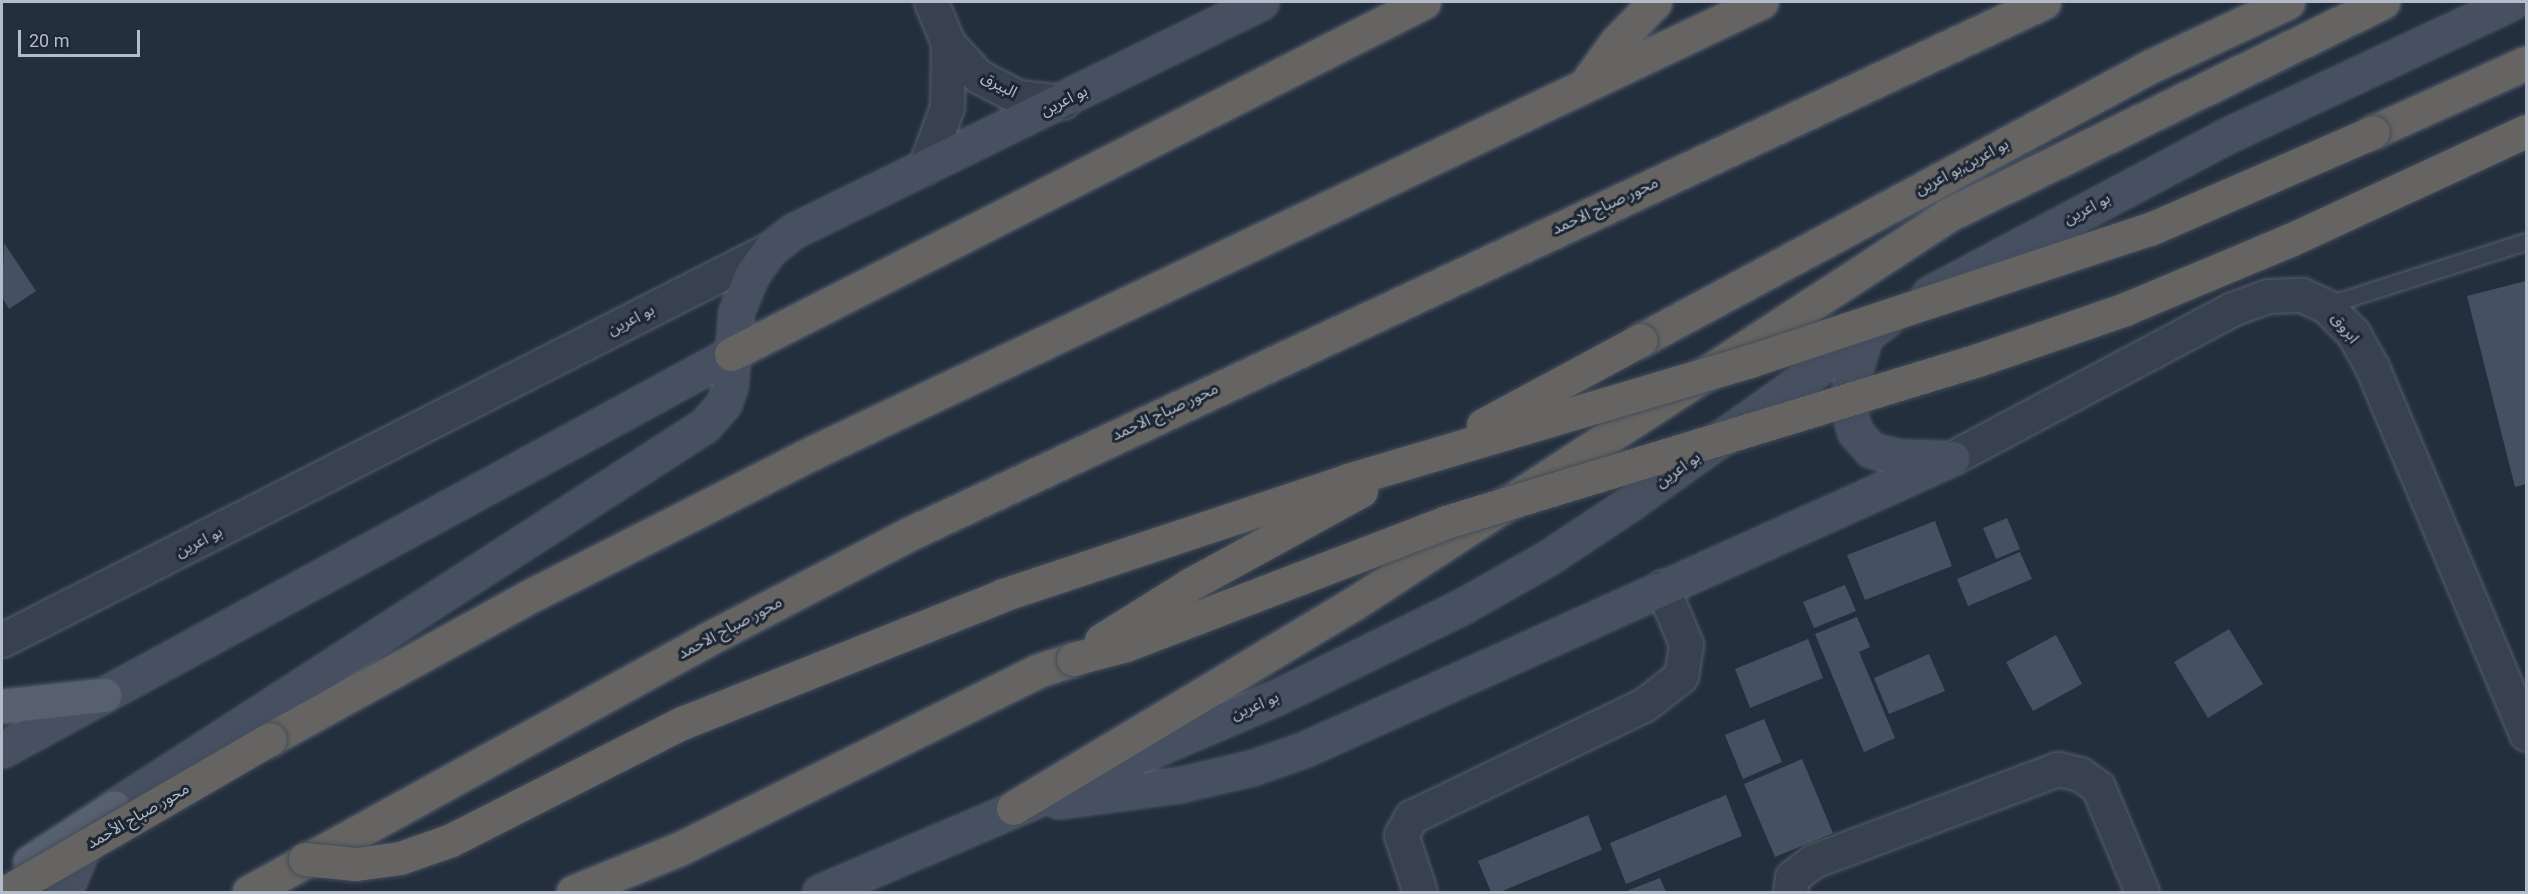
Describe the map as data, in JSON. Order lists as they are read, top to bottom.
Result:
{
  "streets": {
    "highway": ["بو اعرين,بو اعرين", "محور صباح الاحمد", "محور صباح الأحمد"],
    "main road": ["بو اعرين"],
    "street": ["البيرق", "ابروق"]
  },
  "crossings": [
    ["البيرق", "بو اعرين"]
  ],
  "scale_bar": "20 m"
}
